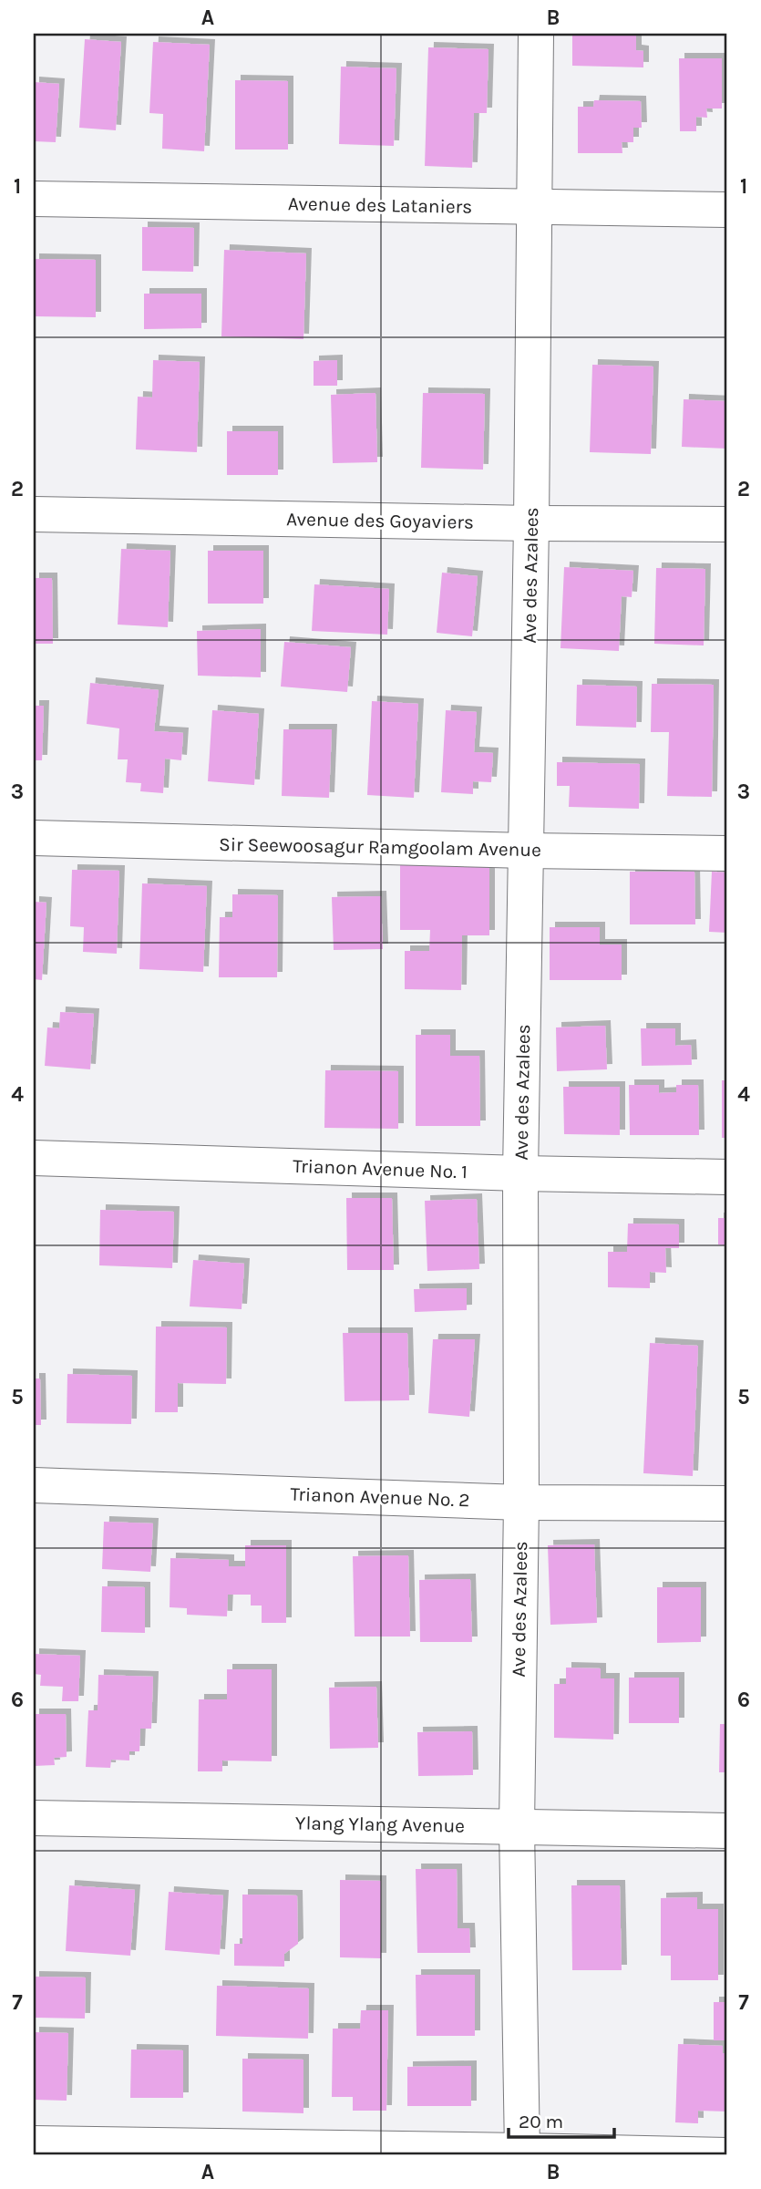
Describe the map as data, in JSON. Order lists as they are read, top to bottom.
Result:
{
  "streets": {
    "street": [
      "Avenue des Lataniers",
      "Avenue des Goyaviers",
      "Ave des Azalees",
      "Sir Seewoosagur Ramgoolam Avenue",
      "Trianon Avenue No. 1",
      "Trianon Avenue No. 2",
      "Ylang Ylang Avenue"
    ]
  },
  "crossings": [
    ["Avenue des Lataniers", "Ave des Azalees"],
    ["Avenue des Goyaviers", "Ave des Azalees"],
    ["Ave des Azalees", "Sir Seewoosagur Ramgoolam Avenue"],
    ["Ave des Azalees", "Trianon Avenue No. 1"],
    ["Ave des Azalees", "Trianon Avenue No. 2"],
    ["Ave des Azalees", "Ylang Ylang Avenue"]
  ],
  "scale_bar": "20 m",
  "grid": {
    "columns": ["A", "B"],
    "rows": [
      "1",
      "2",
      "3",
      "4",
      "5",
      "6",
      "7"
    ]
  }
}
